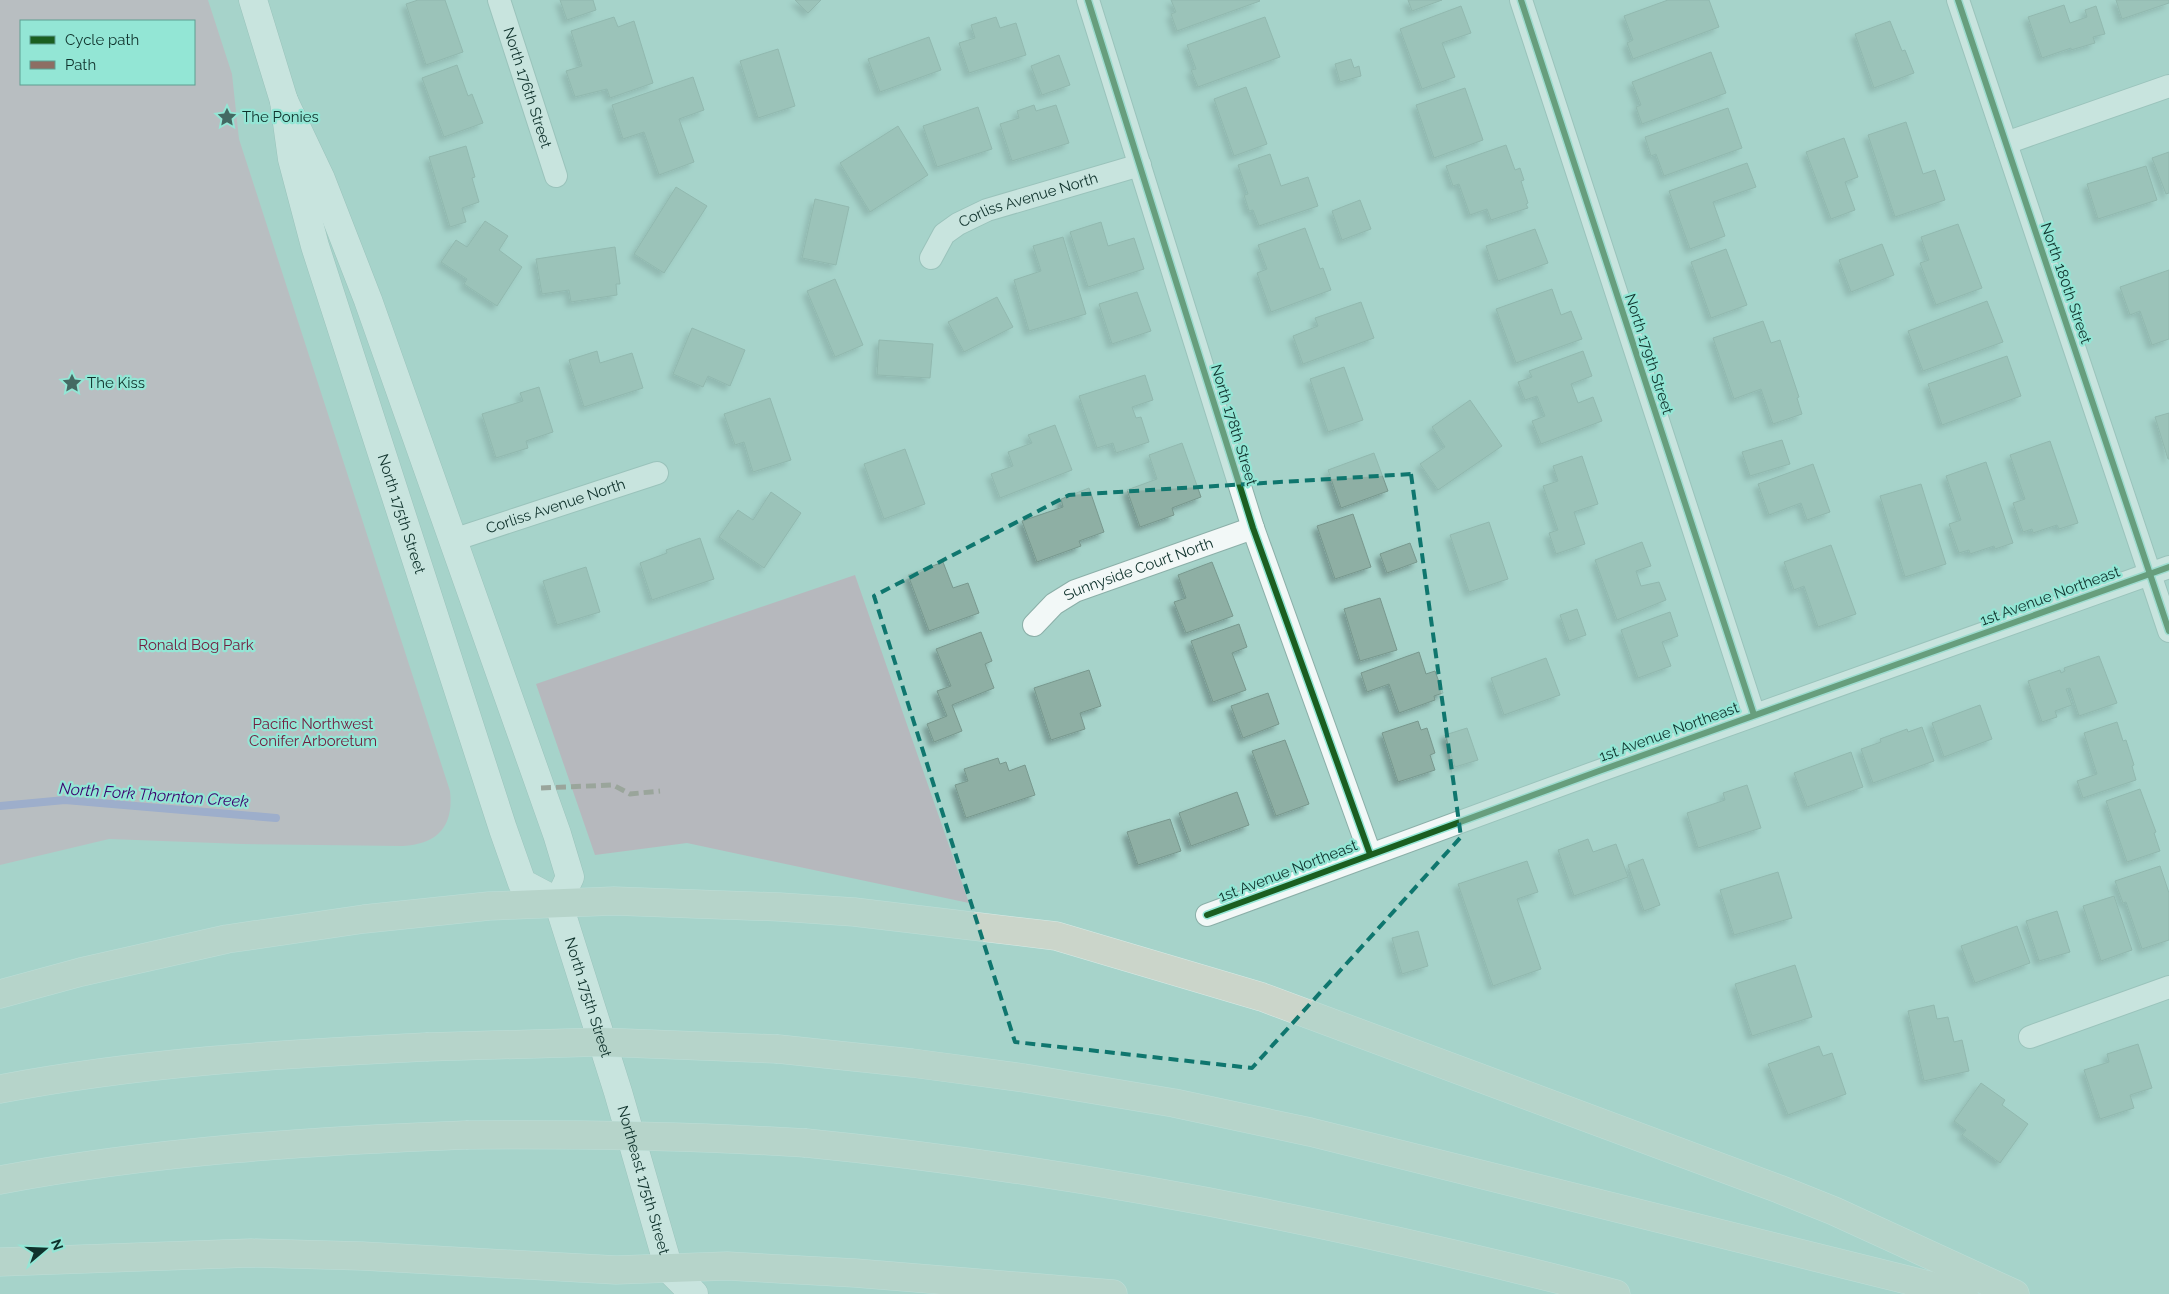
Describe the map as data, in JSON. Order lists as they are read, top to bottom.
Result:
{
  "streets": {
    "main road": ["North 175th Street", "Northeast 175th Street"],
    "street": [
      "North 176th Street",
      "Corliss Avenue North",
      "North 180th Street",
      "North 179th Street",
      "North 178th Street",
      "Sunnyside Court North",
      "1st Avenue Northeast"
    ]
  },
  "crossings": [
    ["Corliss Avenue North", "North 178th Street"],
    ["Corliss Avenue North", "North 175th Street"],
    ["North 180th Street", "1st Avenue Northeast"],
    ["North 179th Street", "1st Avenue Northeast"],
    ["North 178th Street", "Sunnyside Court North"],
    ["North 178th Street", "1st Avenue Northeast"],
    ["North 175th Street", "Northeast 175th Street"]
  ],
  "water": ["North Fork Thornton Creek"],
  "parks": ["Ronald Bog Park", "Pacific Northwest Conifer Arboretum"],
  "places": {
    "place": ["The Ponies", "The Kiss"]
  },
  "legend": ["Cycle path", "Path"],
  "north": "right"
}
